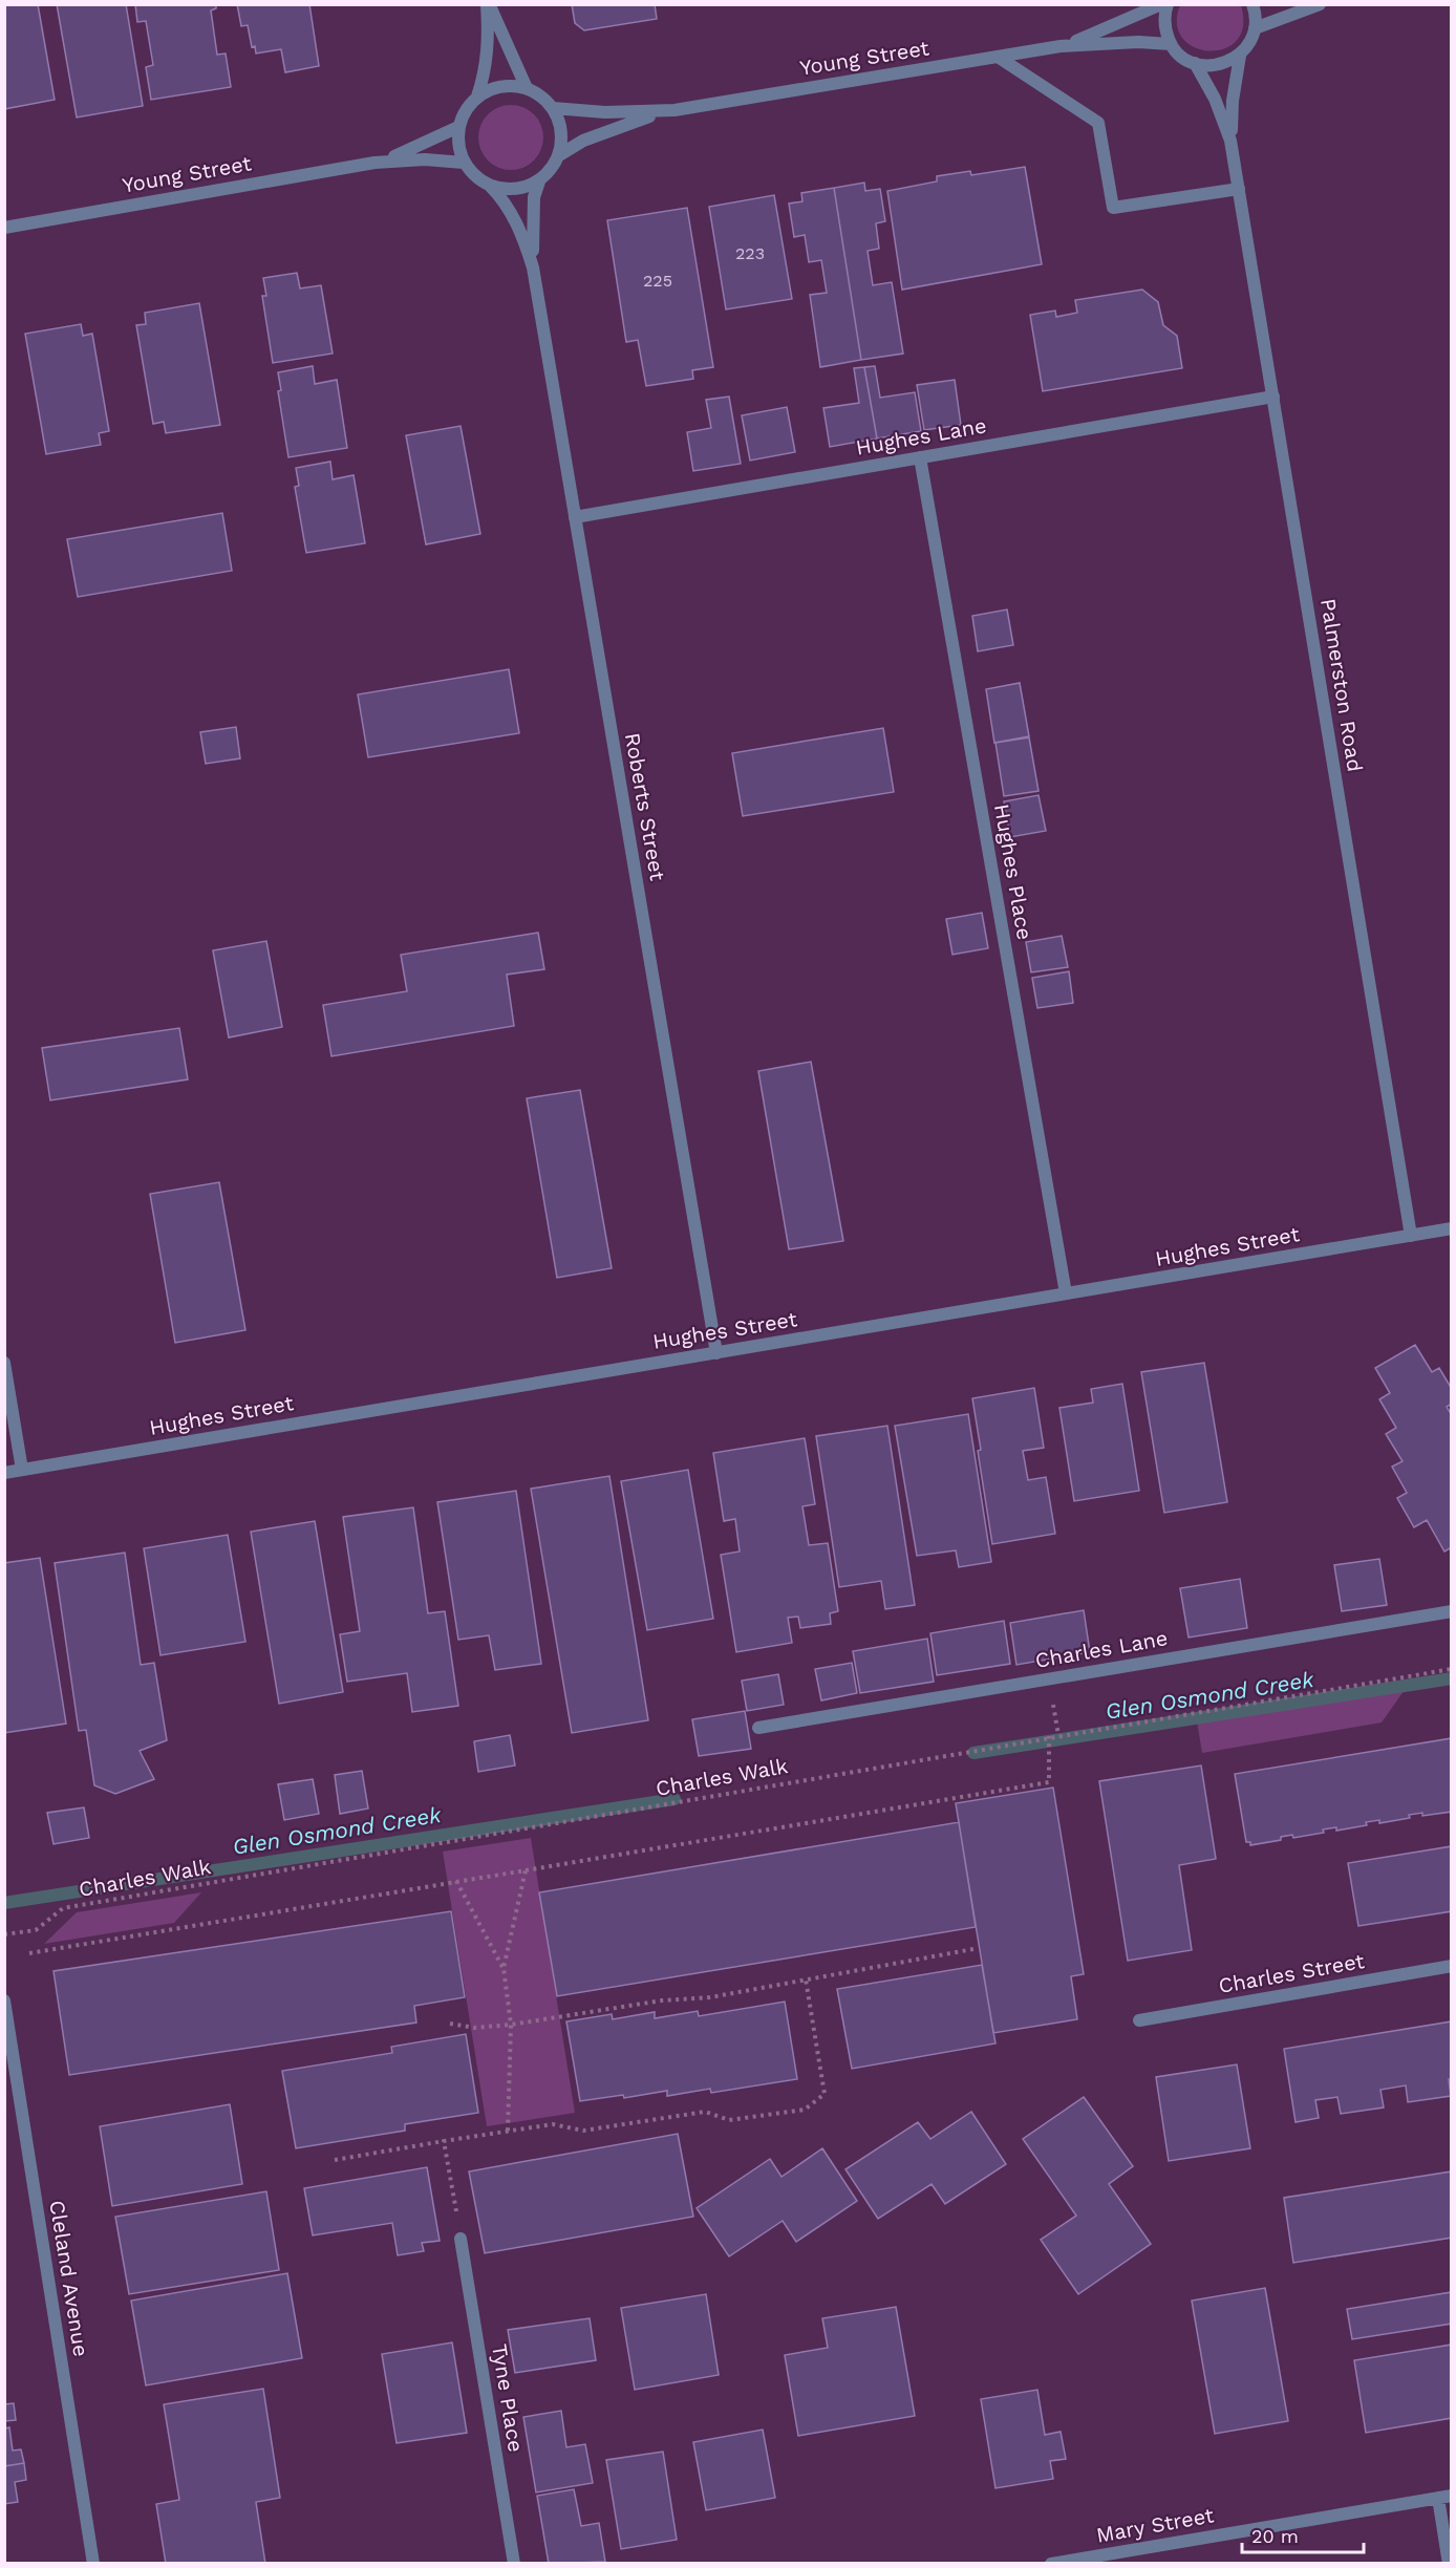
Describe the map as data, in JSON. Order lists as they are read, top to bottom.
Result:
{
  "streets": {
    "street": [
      "Young Street",
      "Hughes Lane",
      "Palmerston Road",
      "Roberts Street",
      "Hughes Place",
      "Hughes Street",
      "Charles Lane",
      "Charles Street",
      "Cleland Avenue",
      "Tyne Place",
      "Mary Street"
    ],
    "path": ["Charles Walk"]
  },
  "crossings": [
    ["Young Street", "Roberts Street"],
    ["Hughes Lane", "Palmerston Road"],
    ["Hughes Lane", "Roberts Street"],
    ["Hughes Lane", "Hughes Place"],
    ["Palmerston Road", "Hughes Street"],
    ["Roberts Street", "Hughes Street"],
    ["Hughes Place", "Hughes Street"]
  ],
  "water": ["Glen Osmond Creek"],
  "house_numbers": ["223", "225"],
  "scale_bar": "20 m"
}
